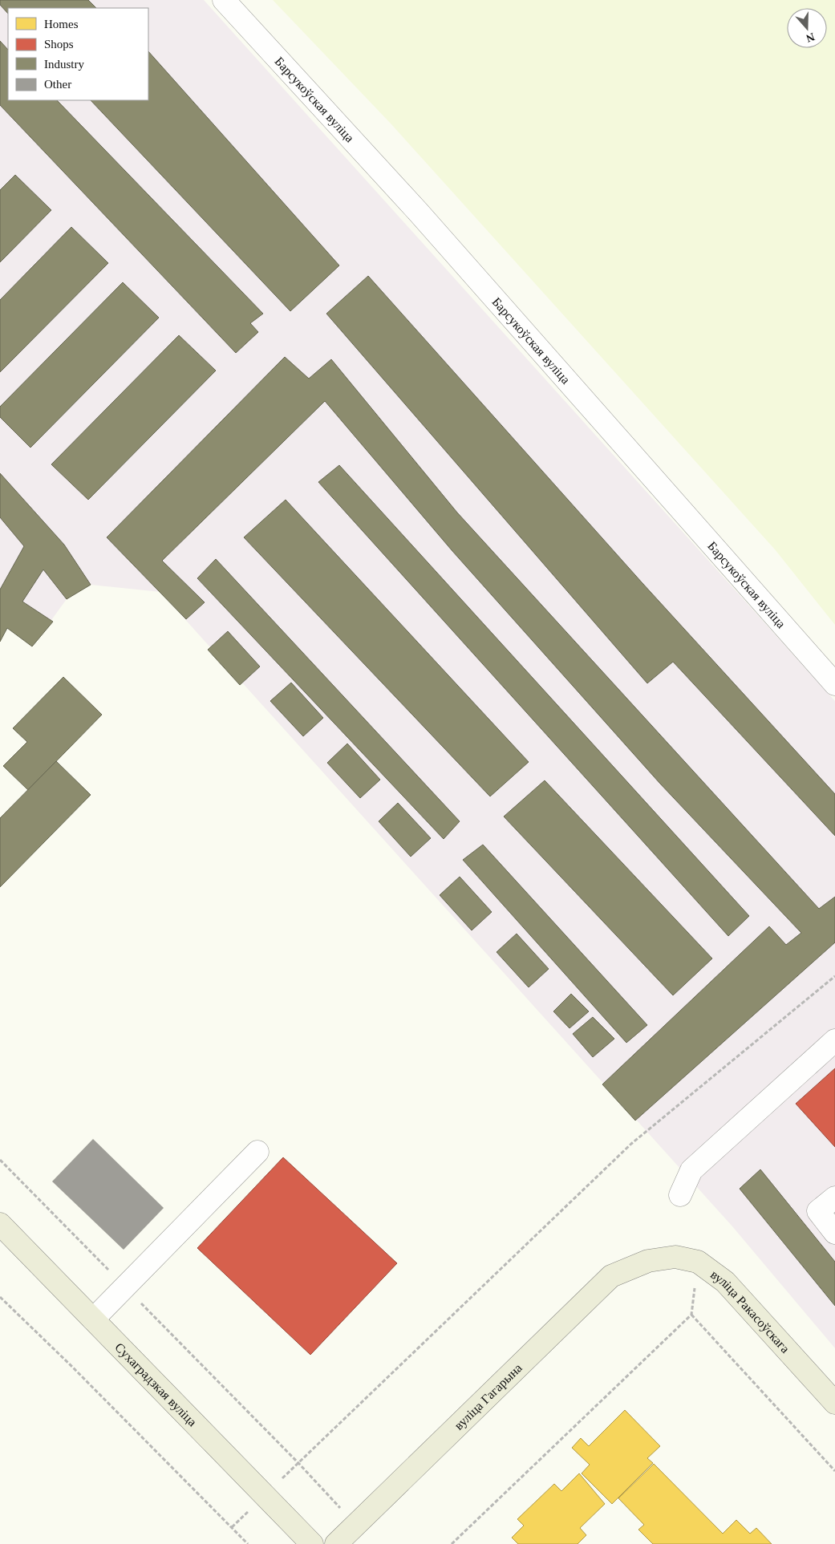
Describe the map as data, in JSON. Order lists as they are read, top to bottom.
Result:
{
  "streets": {
    "main road": ["вуліца Ракасоўскага", "Сухаградзкая вуліца", "вуліца Гагарына"],
    "lane": ["Барсукоўская вуліца"]
  },
  "crossings": [
    ["вуліца Ракасоўскага", "вуліца Гагарына"]
  ],
  "legend": [
    "Homes",
    "Shops",
    "Industry",
    "Other"
  ],
  "north": "bottom"
}
